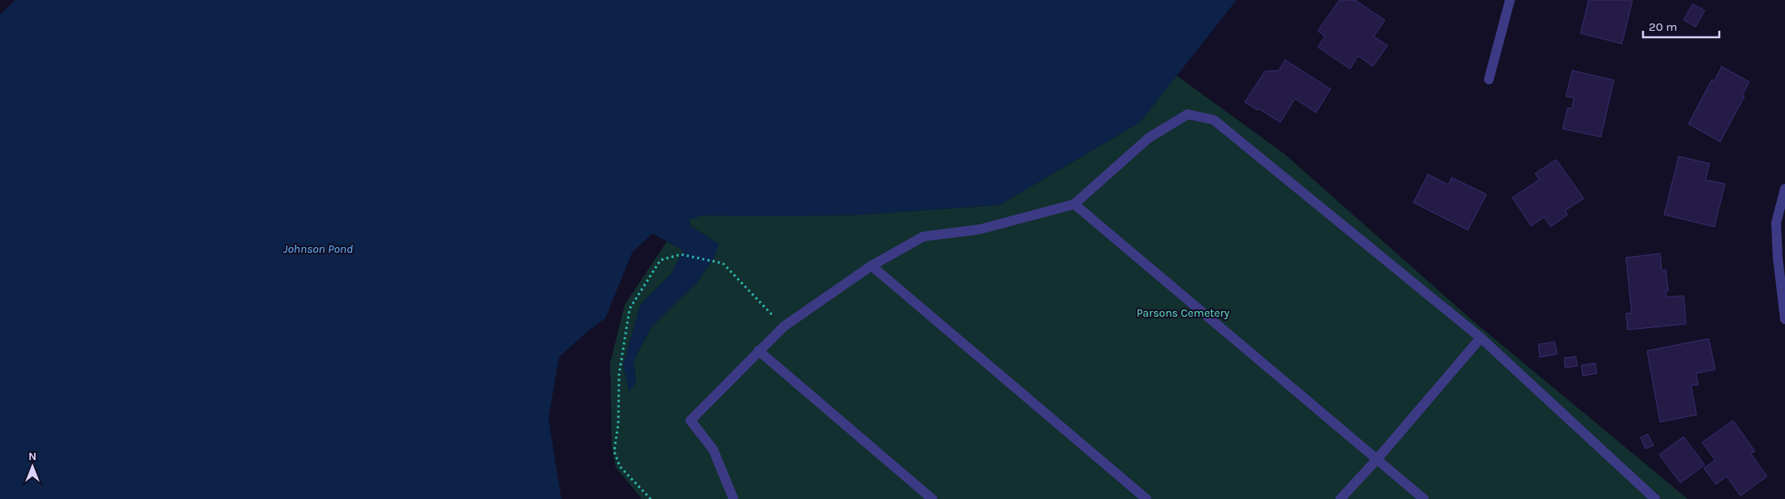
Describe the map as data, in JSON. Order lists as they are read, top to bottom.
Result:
{
  "water": ["Johnson Pond"],
  "parks": ["Parsons Cemetery"],
  "scale_bar": "20 m",
  "north": "top"
}
